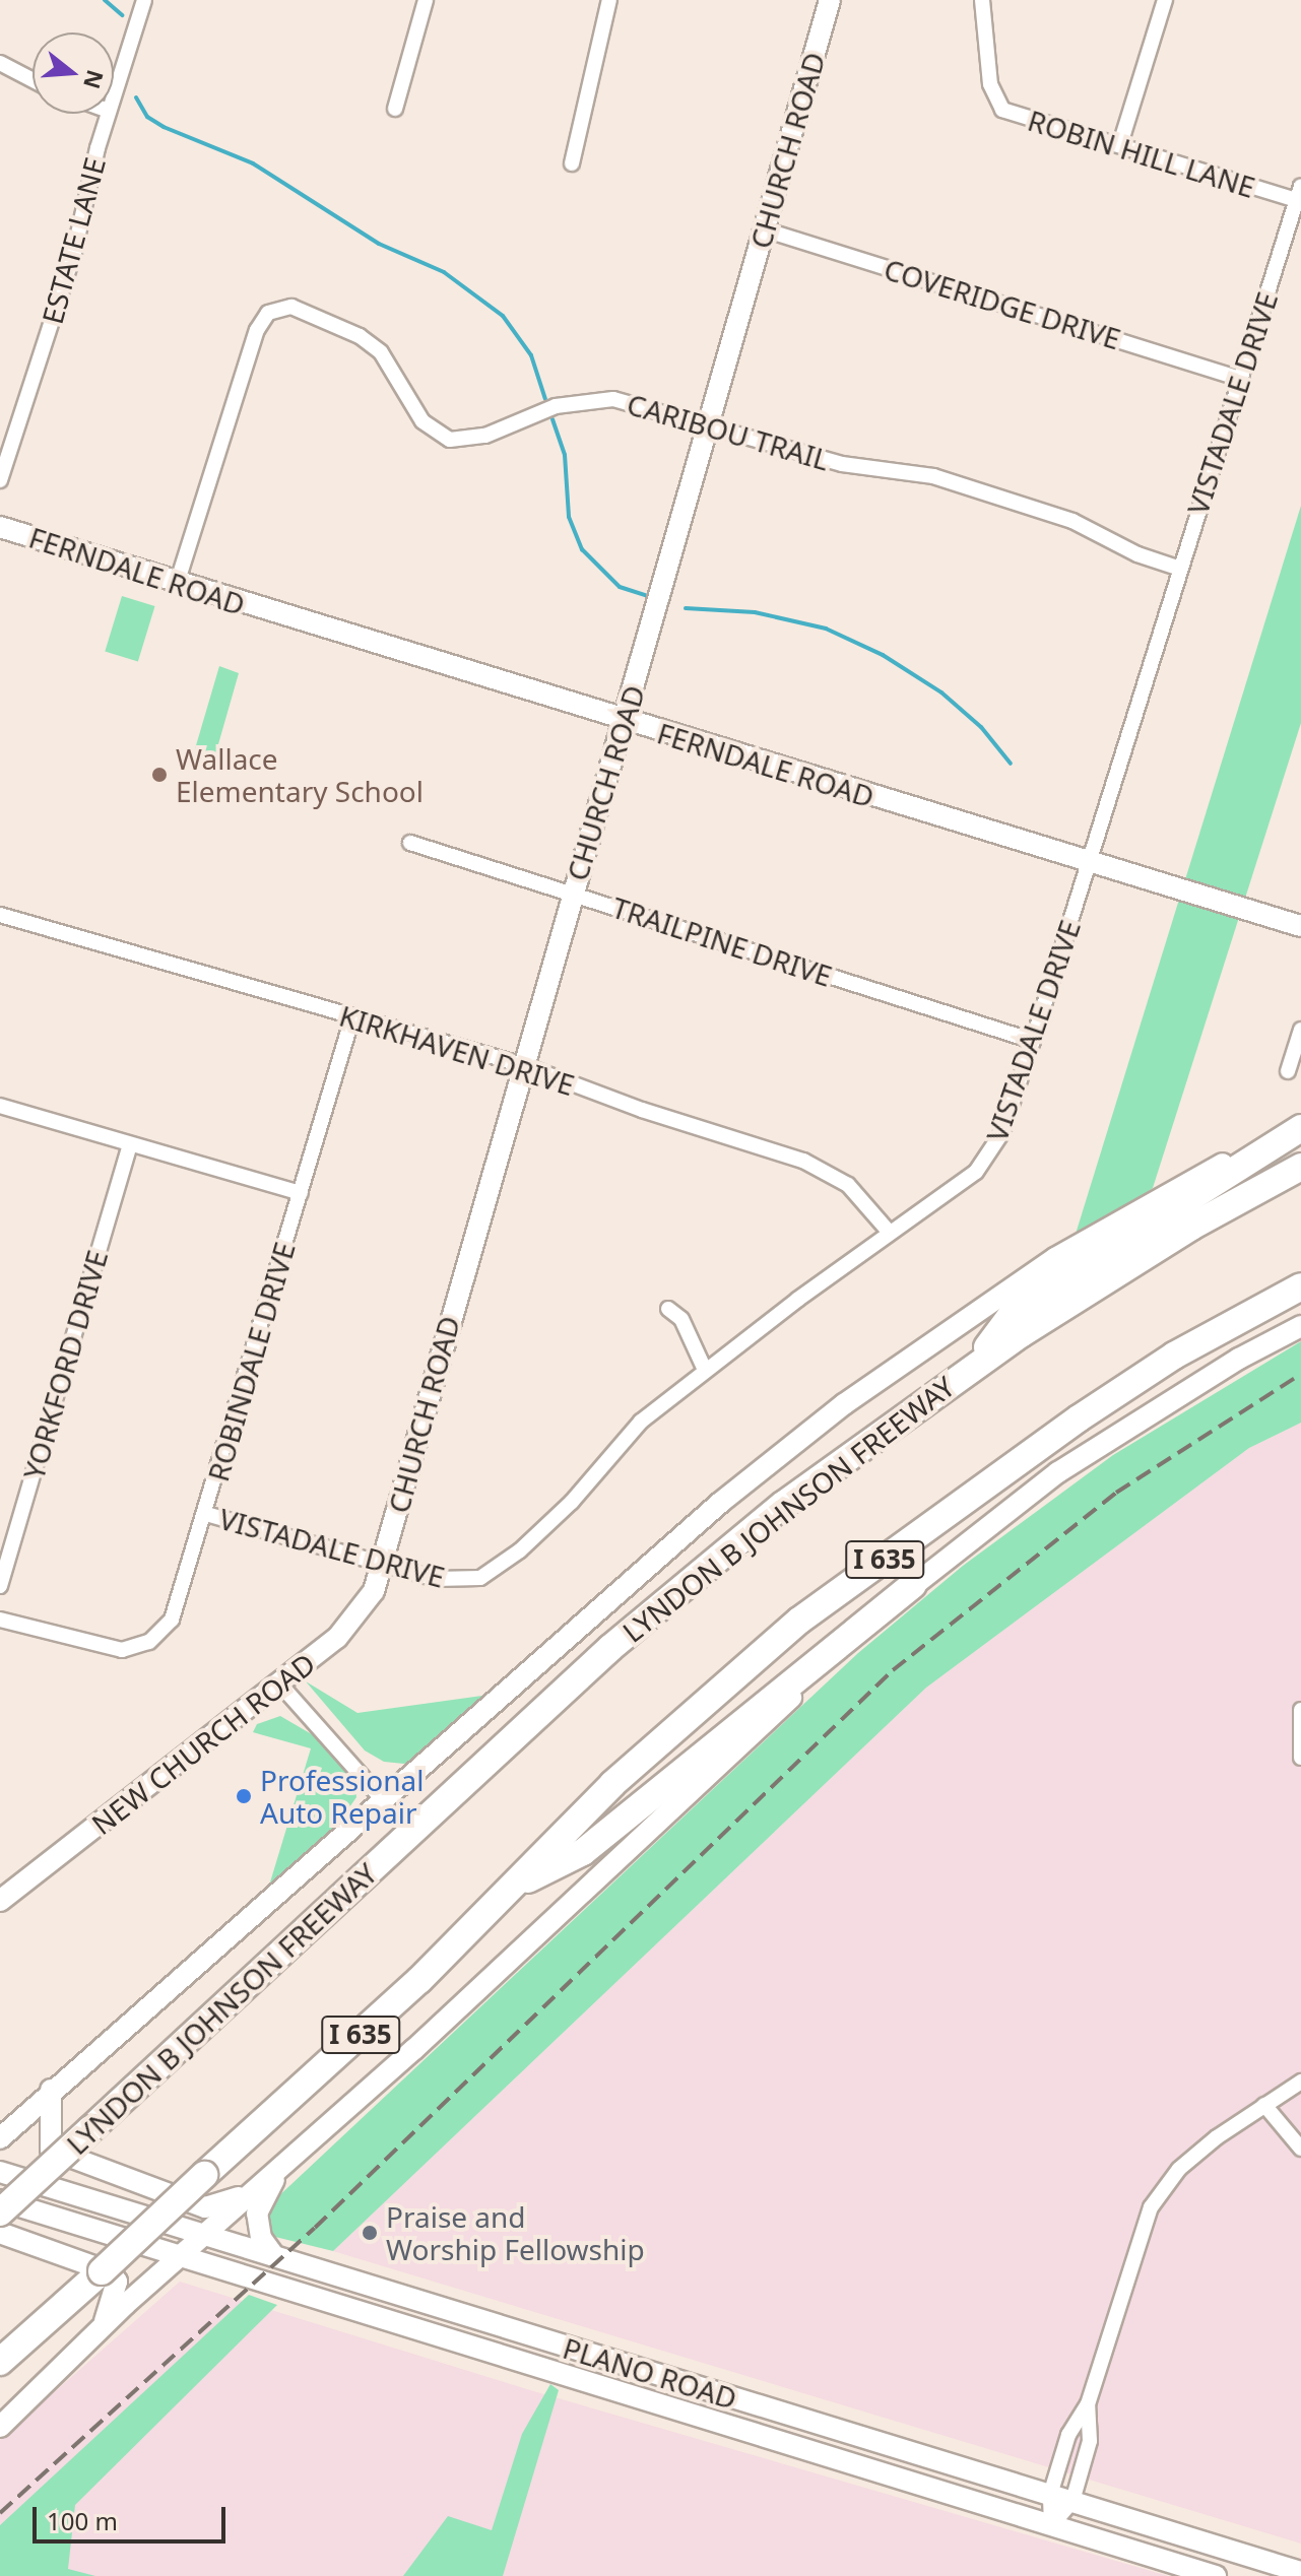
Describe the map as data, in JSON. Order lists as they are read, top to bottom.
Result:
{
  "streets": {
    "highway": ["LYNDON B JOHNSON FREEWAY", "I 635"],
    "main road": [
      "CHURCH ROAD",
      "FERNDALE ROAD",
      "NEW CHURCH ROAD",
      "PLANO ROAD"
    ],
    "street": [
      "ROBIN HILL LANE",
      "ESTATE LANE",
      "COVERIDGE DRIVE",
      "VISTADALE DRIVE",
      "CARIBOU TRAIL",
      "TRAILPINE DRIVE",
      "KIRKHAVEN DRIVE",
      "ROBINDALE DRIVE",
      "YORKFORD DRIVE"
    ]
  },
  "crossings": [
    ["CHURCH ROAD", "COVERIDGE DRIVE"],
    ["CHURCH ROAD", "VISTADALE DRIVE"],
    ["CHURCH ROAD", "CARIBOU TRAIL"],
    ["CHURCH ROAD", "FERNDALE ROAD"],
    ["CHURCH ROAD", "TRAILPINE DRIVE"],
    ["CHURCH ROAD", "KIRKHAVEN DRIVE"],
    ["CHURCH ROAD", "NEW CHURCH ROAD"],
    ["ROBIN HILL LANE", "VISTADALE DRIVE"],
    ["COVERIDGE DRIVE", "VISTADALE DRIVE"],
    ["VISTADALE DRIVE", "CARIBOU TRAIL"],
    ["VISTADALE DRIVE", "FERNDALE ROAD"],
    ["VISTADALE DRIVE", "TRAILPINE DRIVE"],
    ["VISTADALE DRIVE", "KIRKHAVEN DRIVE"],
    ["VISTADALE DRIVE", "ROBINDALE DRIVE"],
    ["VISTADALE DRIVE", "NEW CHURCH ROAD"],
    ["CARIBOU TRAIL", "FERNDALE ROAD"],
    ["KIRKHAVEN DRIVE", "ROBINDALE DRIVE"]
  ],
  "places": ["Wallace Elementary School", "Professional Auto Repair", "Praise and Worship Fellowship"],
  "scale_bar": "100 m",
  "north": "right"
}
